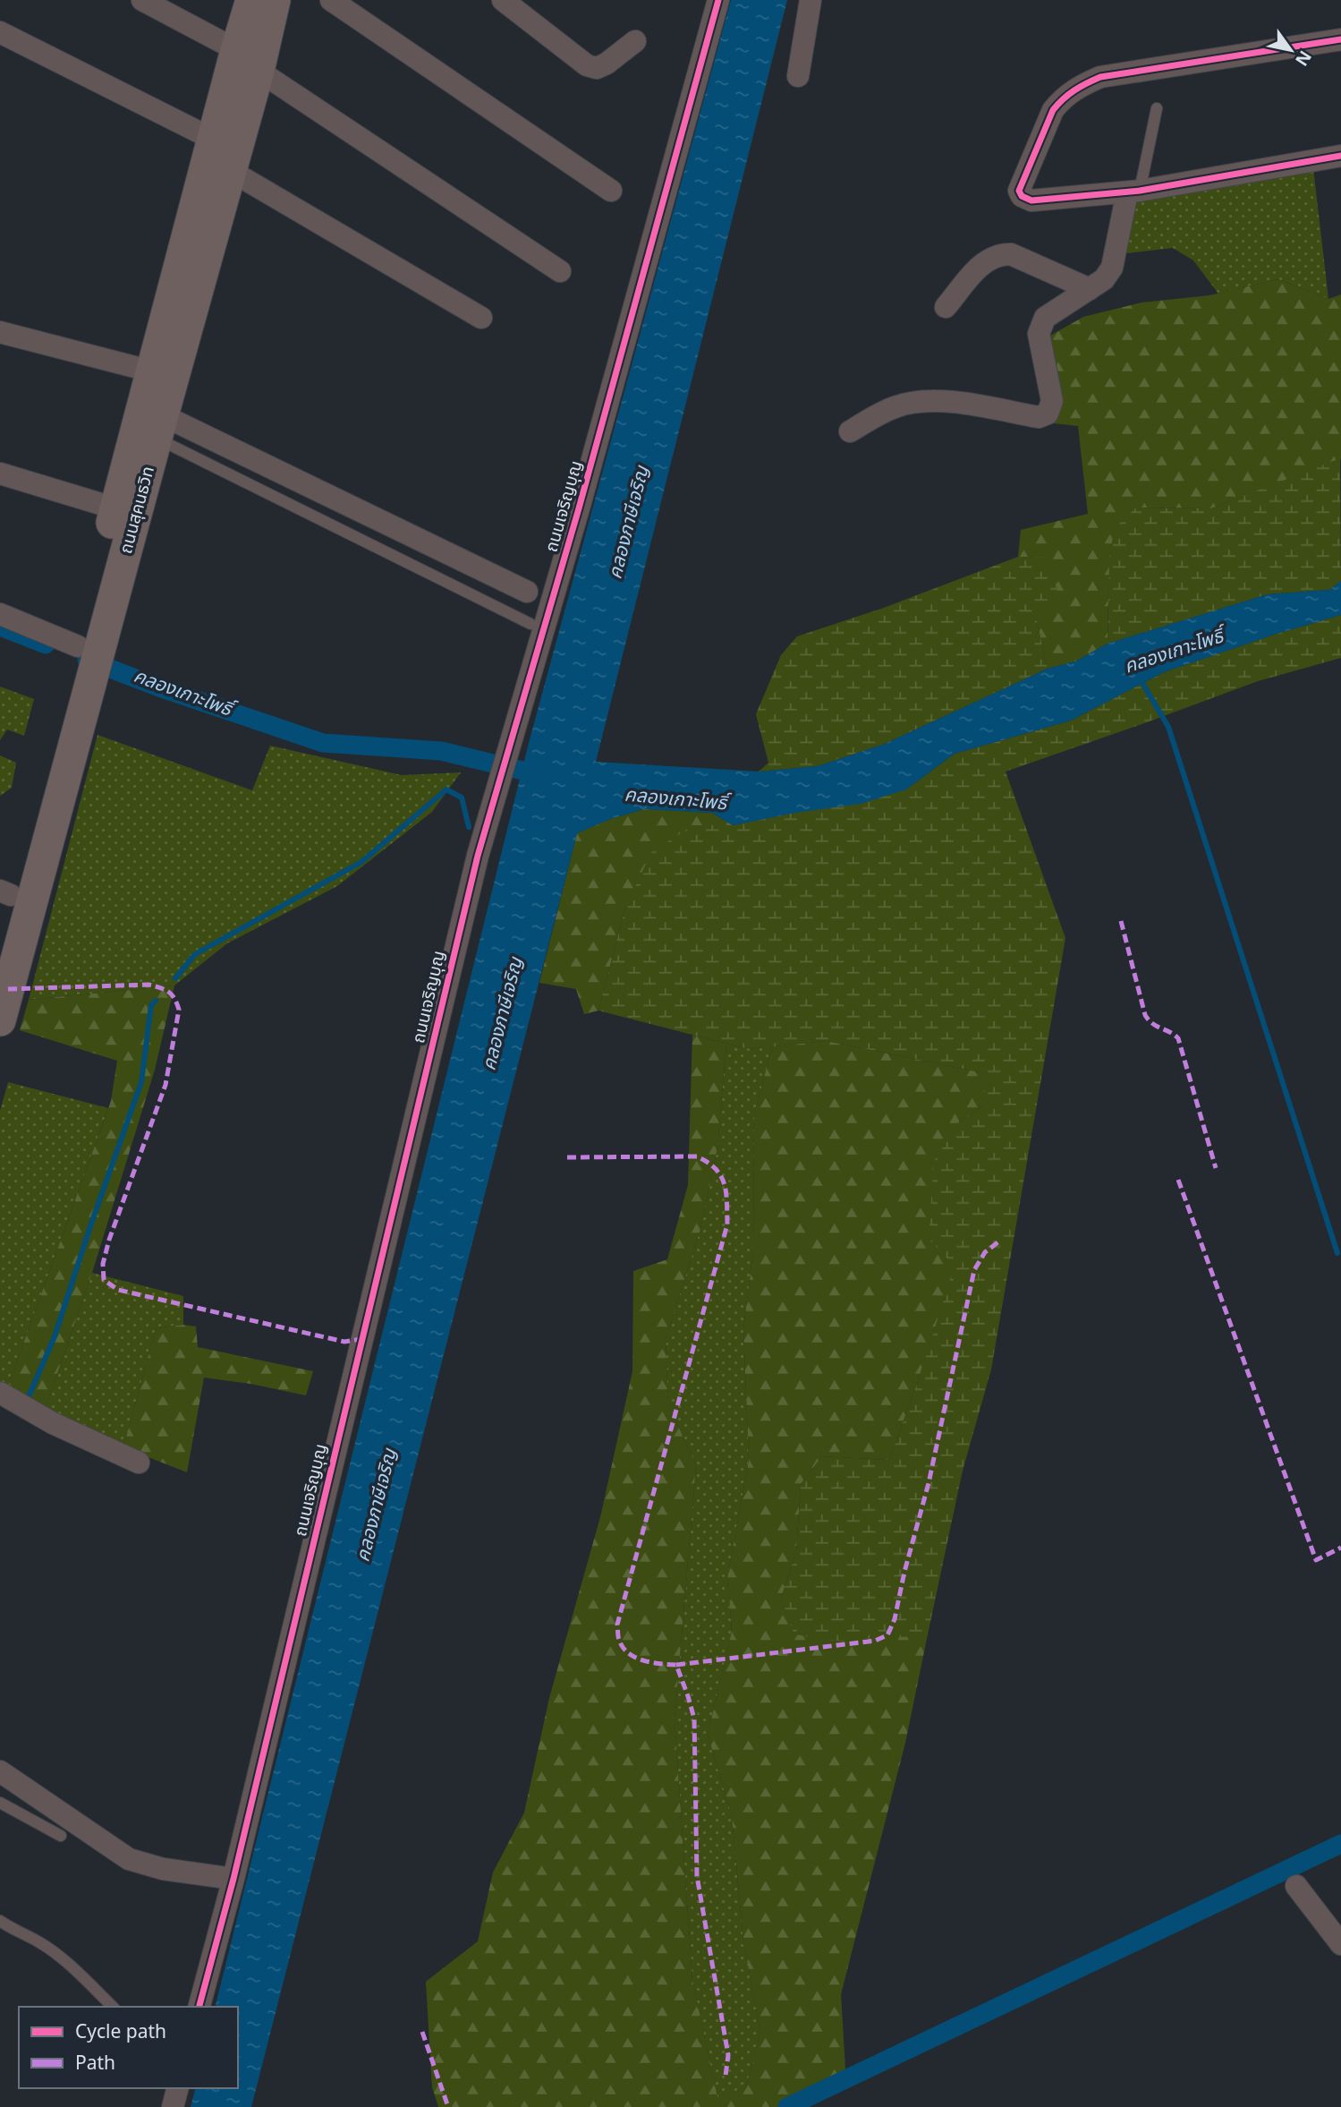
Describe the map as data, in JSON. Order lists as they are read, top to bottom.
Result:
{
  "streets": {
    "main road": ["ถนนสุคนธวิท"],
    "street": ["ถนนเจริญบุญ"]
  },
  "water": ["คลองภาษีเจริญ", "คลองเกาะโพธิ์"],
  "legend": ["Cycle path", "Path"],
  "north": "bottom right"
}
